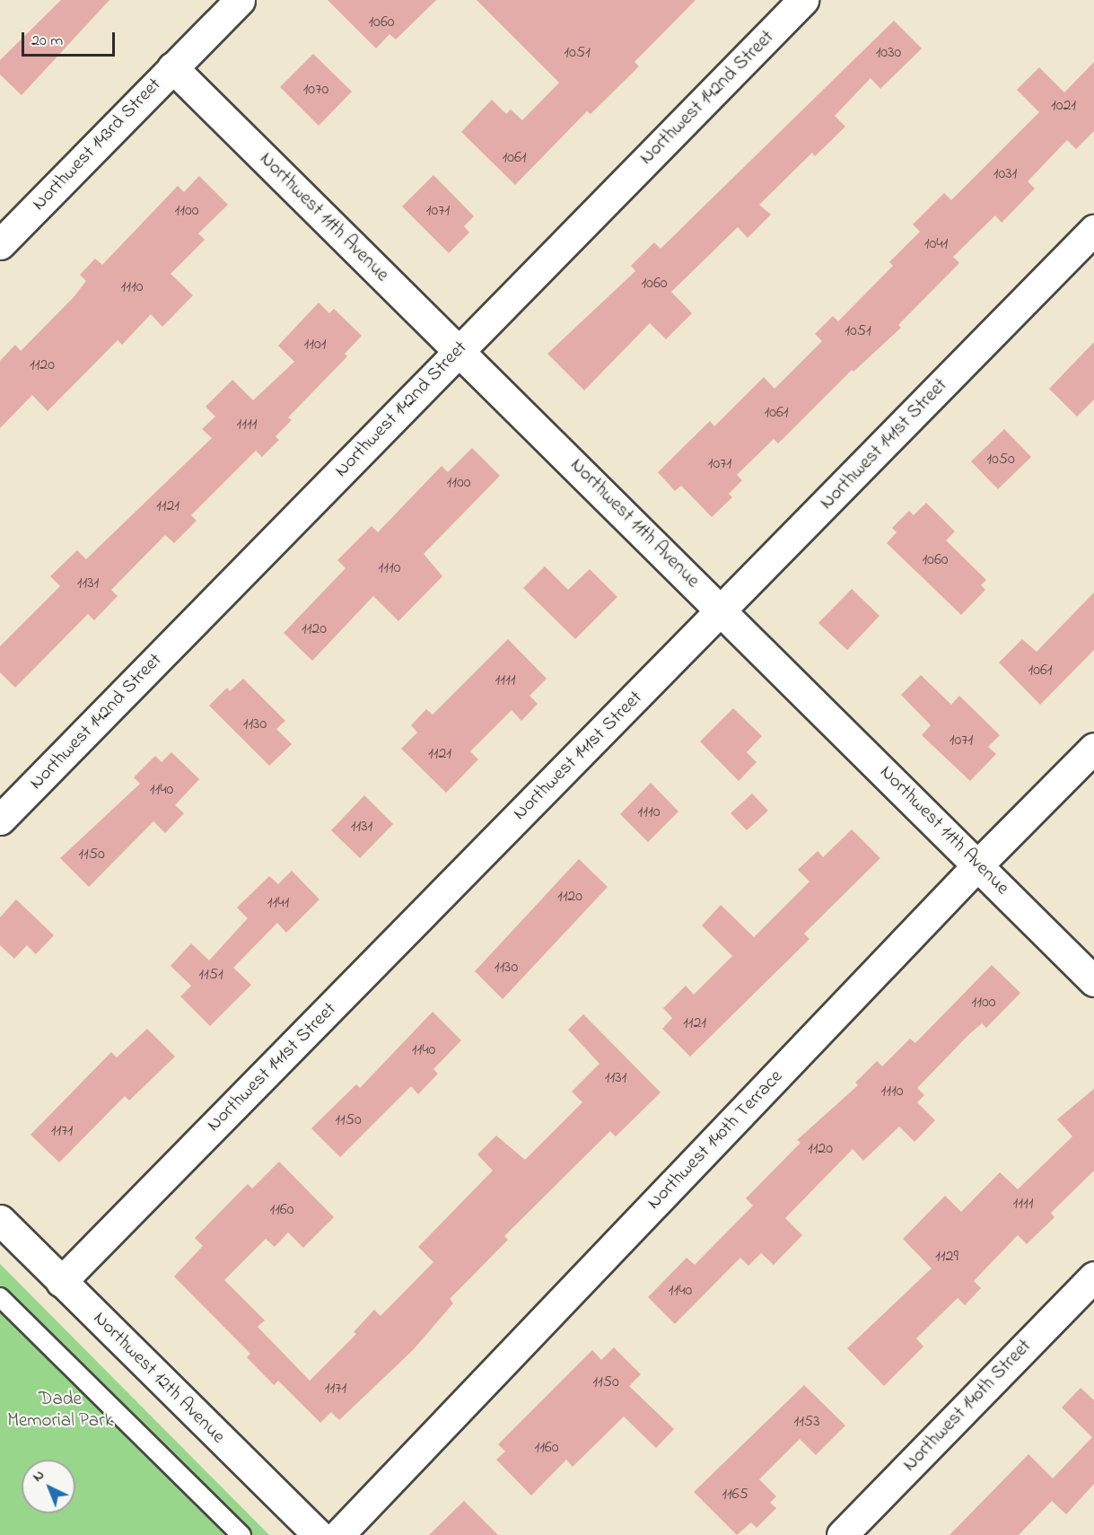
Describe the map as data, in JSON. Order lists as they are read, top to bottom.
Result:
{
  "streets": {
    "street": [
      "Northwest 142nd Street",
      "Northwest 143rd Street",
      "Northwest 11th Avenue",
      "Northwest 141st Street",
      "Northwest 140th Terrace",
      "Northwest 12th Avenue",
      "Northwest 140th Street"
    ]
  },
  "crossings": [
    ["Northwest 142nd Street", "Northwest 11th Avenue"],
    ["Northwest 143rd Street", "Northwest 11th Avenue"],
    ["Northwest 11th Avenue", "Northwest 141st Street"],
    ["Northwest 11th Avenue", "Northwest 140th Terrace"],
    ["Northwest 141st Street", "Northwest 12th Avenue"]
  ],
  "parks": ["Dade Memorial Park"],
  "house_numbers": [
    "1060",
    "1051",
    "1030",
    "1070",
    "1021",
    "1061",
    "1031",
    "1100",
    "1071",
    "1041",
    "1060",
    "1110",
    "1051",
    "1101",
    "1120",
    "1061",
    "1111",
    "1050",
    "1071",
    "1100",
    "1121",
    "1060",
    "1110",
    "1131",
    "1120",
    "1061",
    "1111",
    "1130",
    "1071",
    "1121",
    "1140",
    "1110",
    "1131",
    "1150",
    "1120",
    "1141",
    "1130",
    "1151",
    "1100",
    "1121",
    "1140",
    "1131",
    "1110",
    "1150",
    "1171",
    "1120",
    "1111",
    "1160",
    "1129",
    "1140",
    "1150",
    "1171",
    "1153",
    "1160",
    "1165"
  ],
  "scale_bar": "20 m",
  "north": "top left"
}
